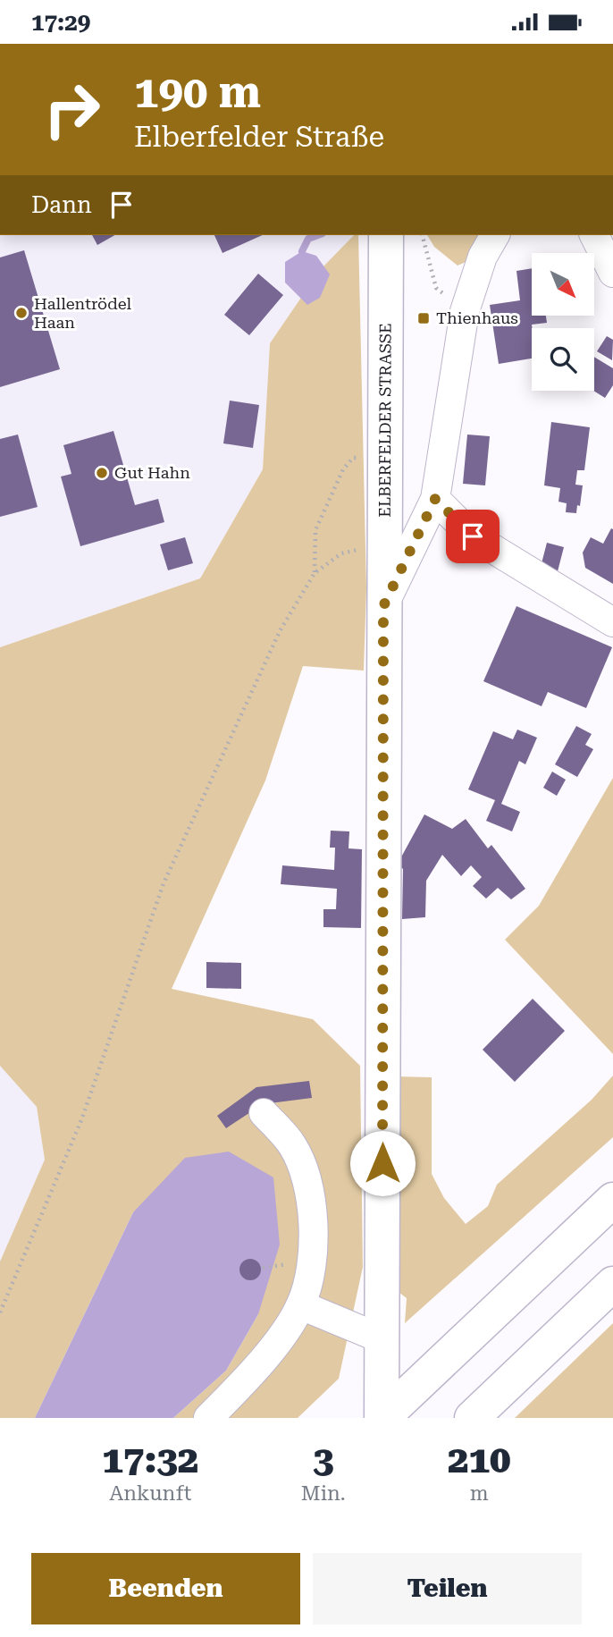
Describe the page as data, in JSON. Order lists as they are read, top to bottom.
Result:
{
  "streets": {
    "main road": ["ELBERFELDER STRASSE"]
  },
  "places": {
    "other": ["Hallentrödel Haan", "Gut Hahn"],
    "transit": ["Thienhaus"]
  },
  "north": "bottom right",
  "page": {
    "status": "17:29",
    "turn": ["190 m", "Elberfelder Straße"],
    "then": "Dann",
    "eta": [
      "17:32",
      "Ankunft",
      "3",
      "Min.",
      "210",
      "m"
    ],
    "buttons": ["Beenden", "Teilen"]
  }
}
